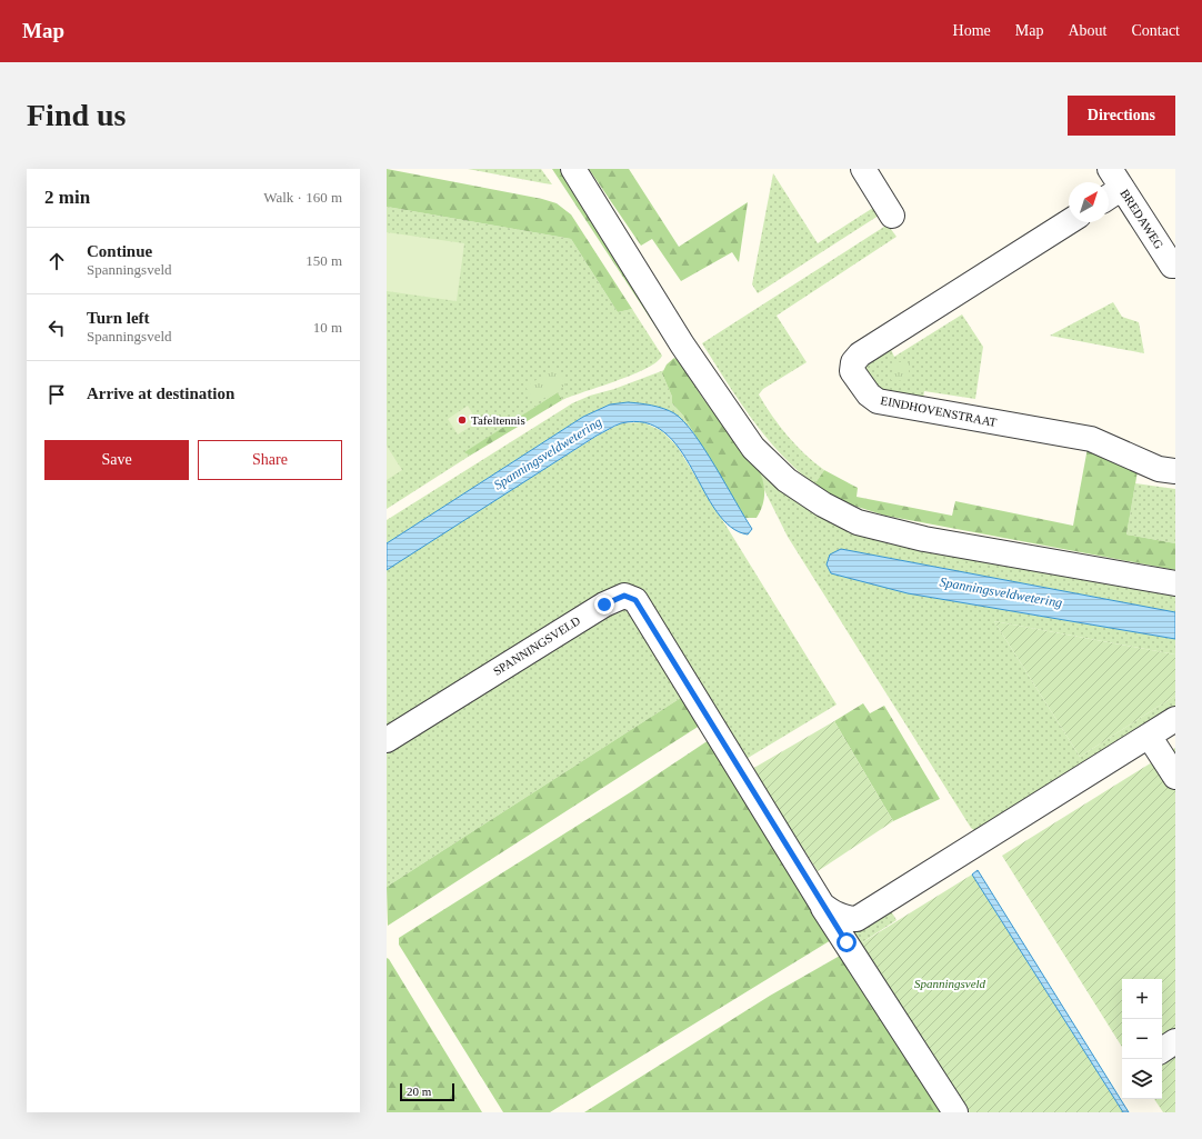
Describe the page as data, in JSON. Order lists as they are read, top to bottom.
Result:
{
  "streets": {
    "street": ["BREDAWEG", "EINDHOVENSTRAAT", "SPANNINGSVELD"]
  },
  "water": ["Spanningsveldwetering"],
  "parks": ["Spanningsveld"],
  "places": ["Tafeltennis"],
  "scale_bar": "20 m",
  "north": "top right",
  "page": {
    "header": "Map",
    "nav": [
      "Home",
      "Map",
      "About",
      "Contact"
    ],
    "buttons": [
      "Directions",
      ["Save", "Share"]
    ],
    "title": "Find us",
    "heading": ["2 min", "Walk · 160 m"],
    "list": [
      ["Continue", "Spanningsveld", "150 m"],
      ["Turn left", "Spanningsveld", "10 m"],
      "Arrive at destination"
    ],
    "map_buttons": ["+", "−"],
    "scale": "20 m"
  }
}
